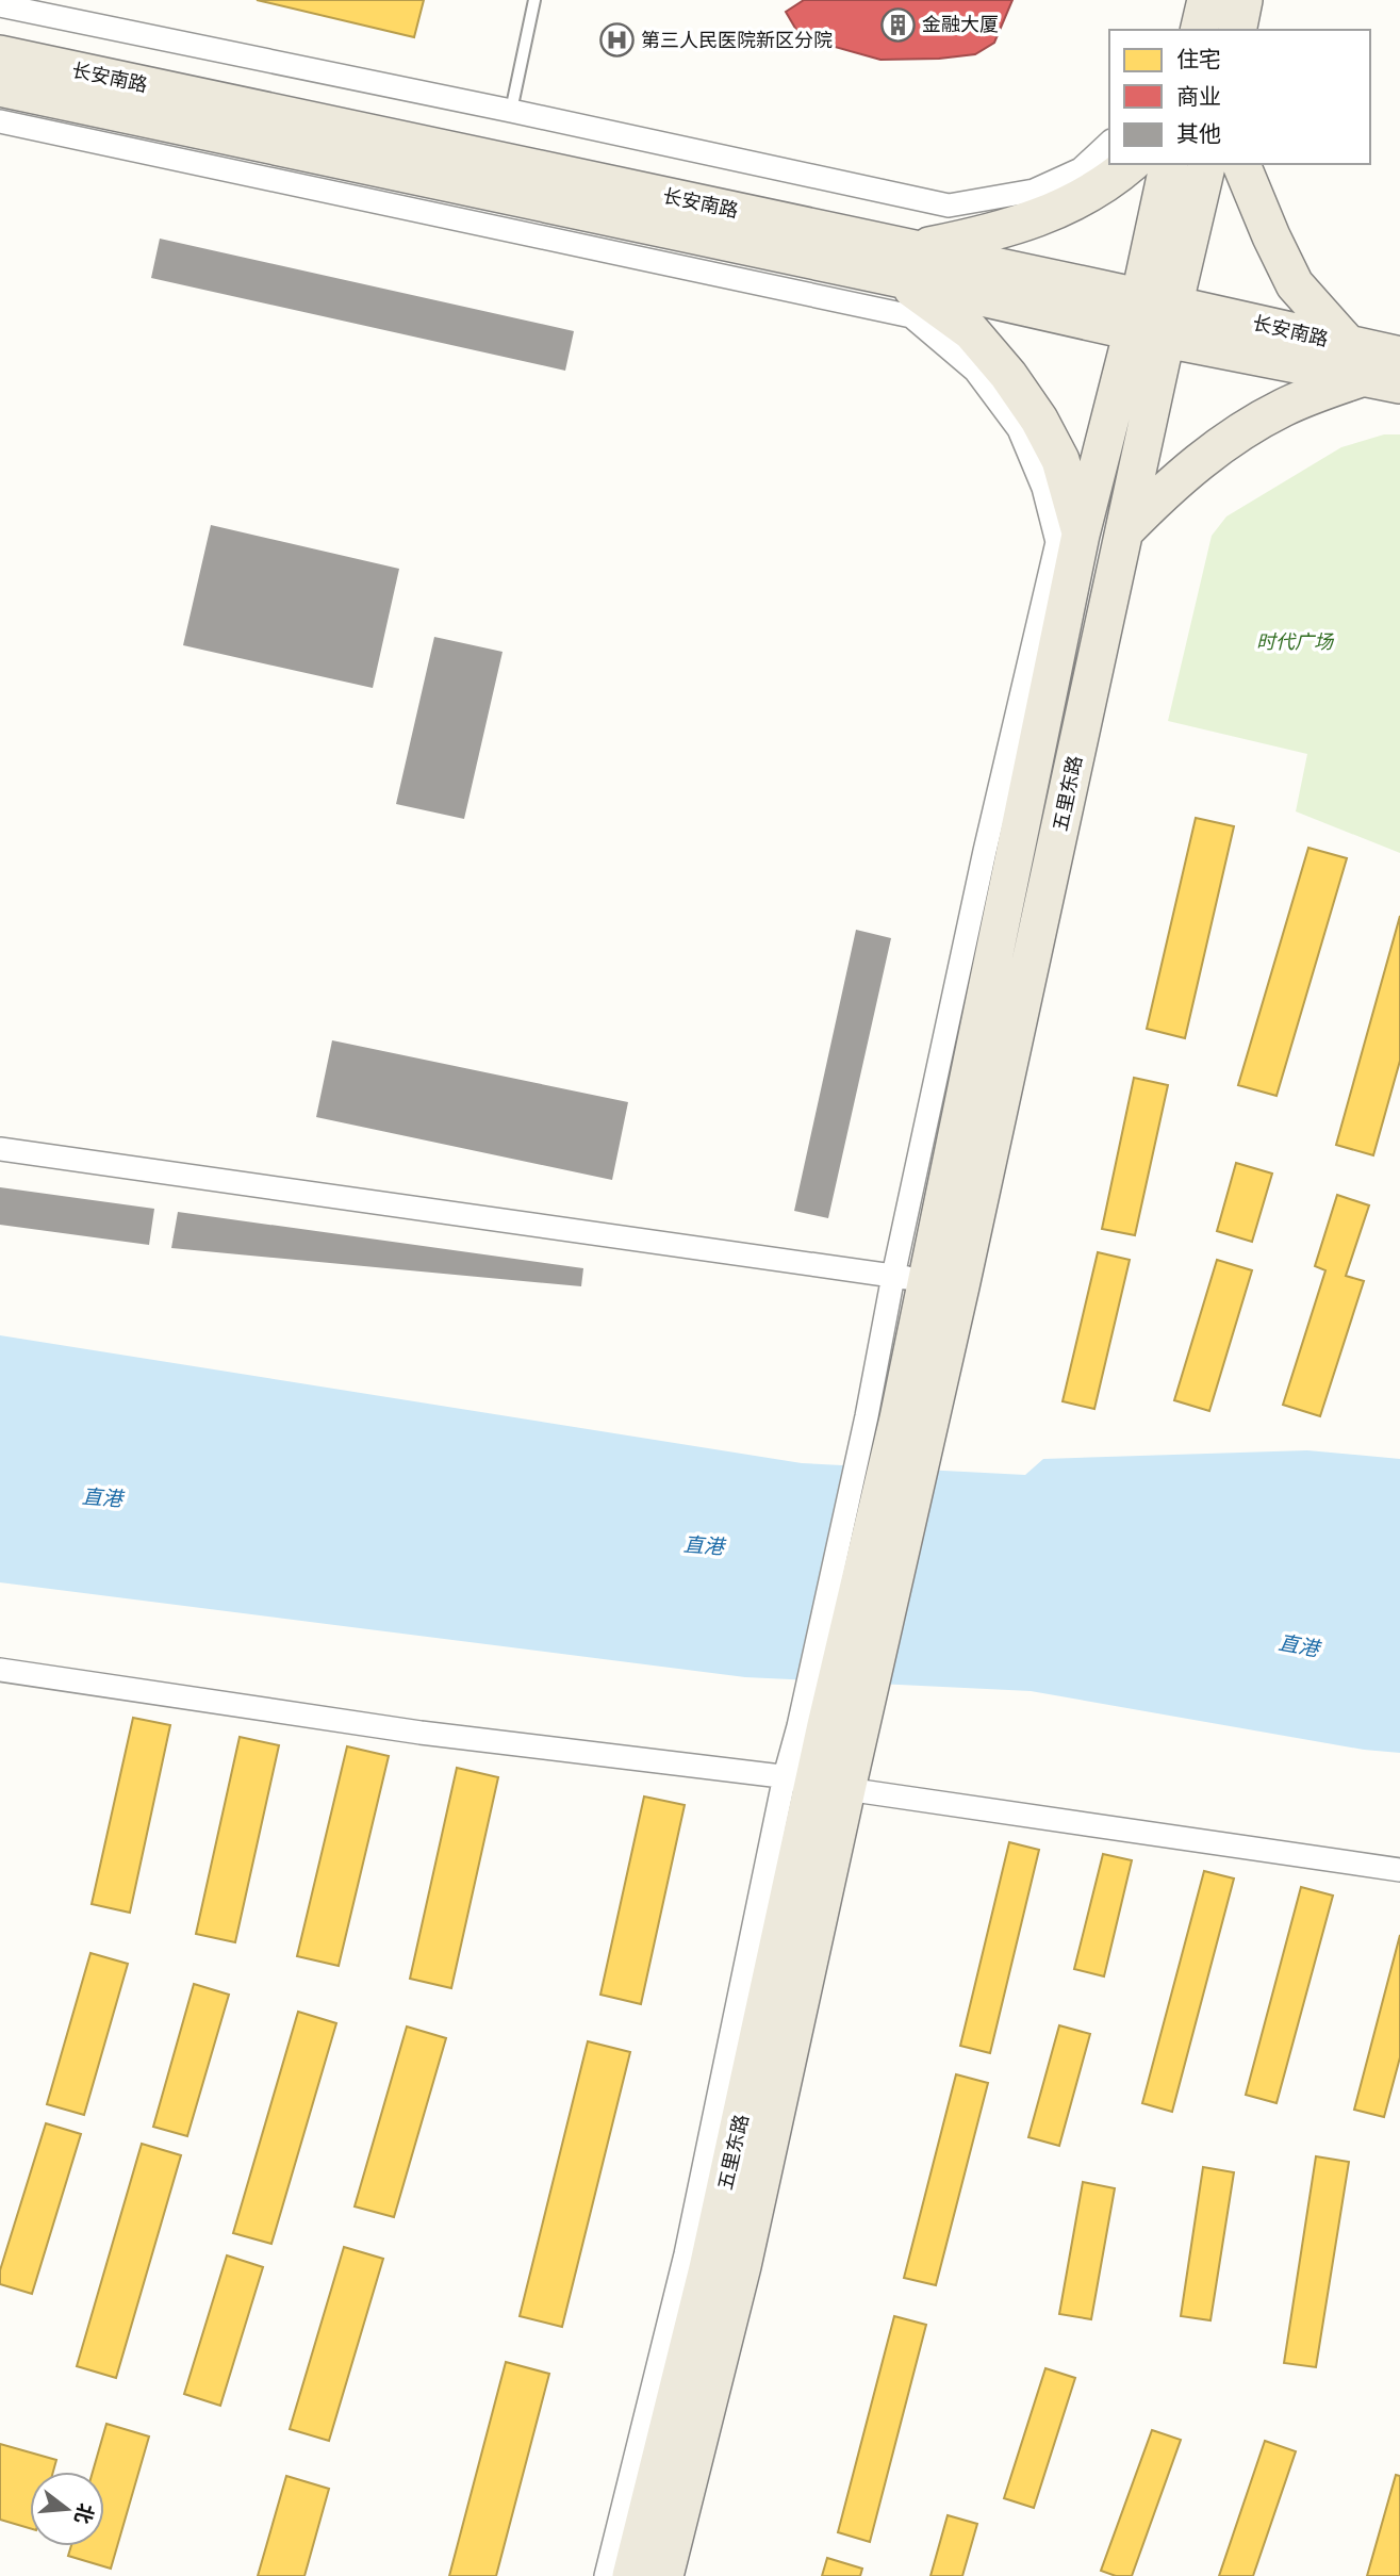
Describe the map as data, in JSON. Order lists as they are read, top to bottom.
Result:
{
  "streets": {
    "main road": ["长安南路", "五里东路"]
  },
  "crossings": [
    ["长安南路", "五里东路"]
  ],
  "water": ["直港"],
  "parks": ["时代广场"],
  "places": {
    "building": ["金融大厦"],
    "hospital": ["第三人民医院新区分院"]
  },
  "legend": ["住宅", "商业", "其他"],
  "north": "right"
}
